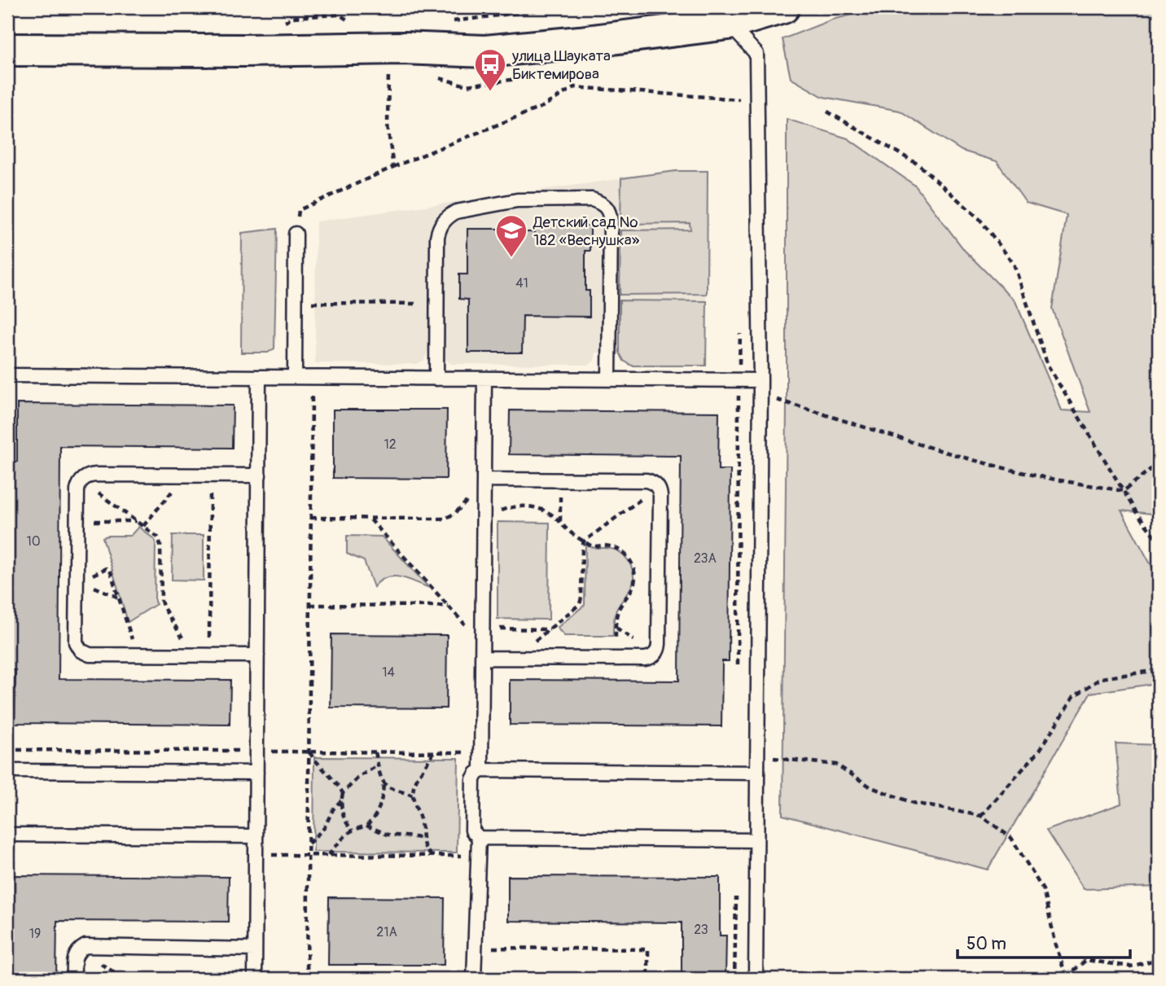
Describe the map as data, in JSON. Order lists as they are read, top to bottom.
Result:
{
  "places": {
    "bus stop": ["улица Шауката Биктемирова"],
    "school or university": ["Детский сад № 182 «Веснушка»"]
  },
  "house_numbers": [
    "41",
    "12",
    "10",
    "23А",
    "14",
    "23",
    "21А",
    "19"
  ],
  "scale_bar": "50 m"
}
